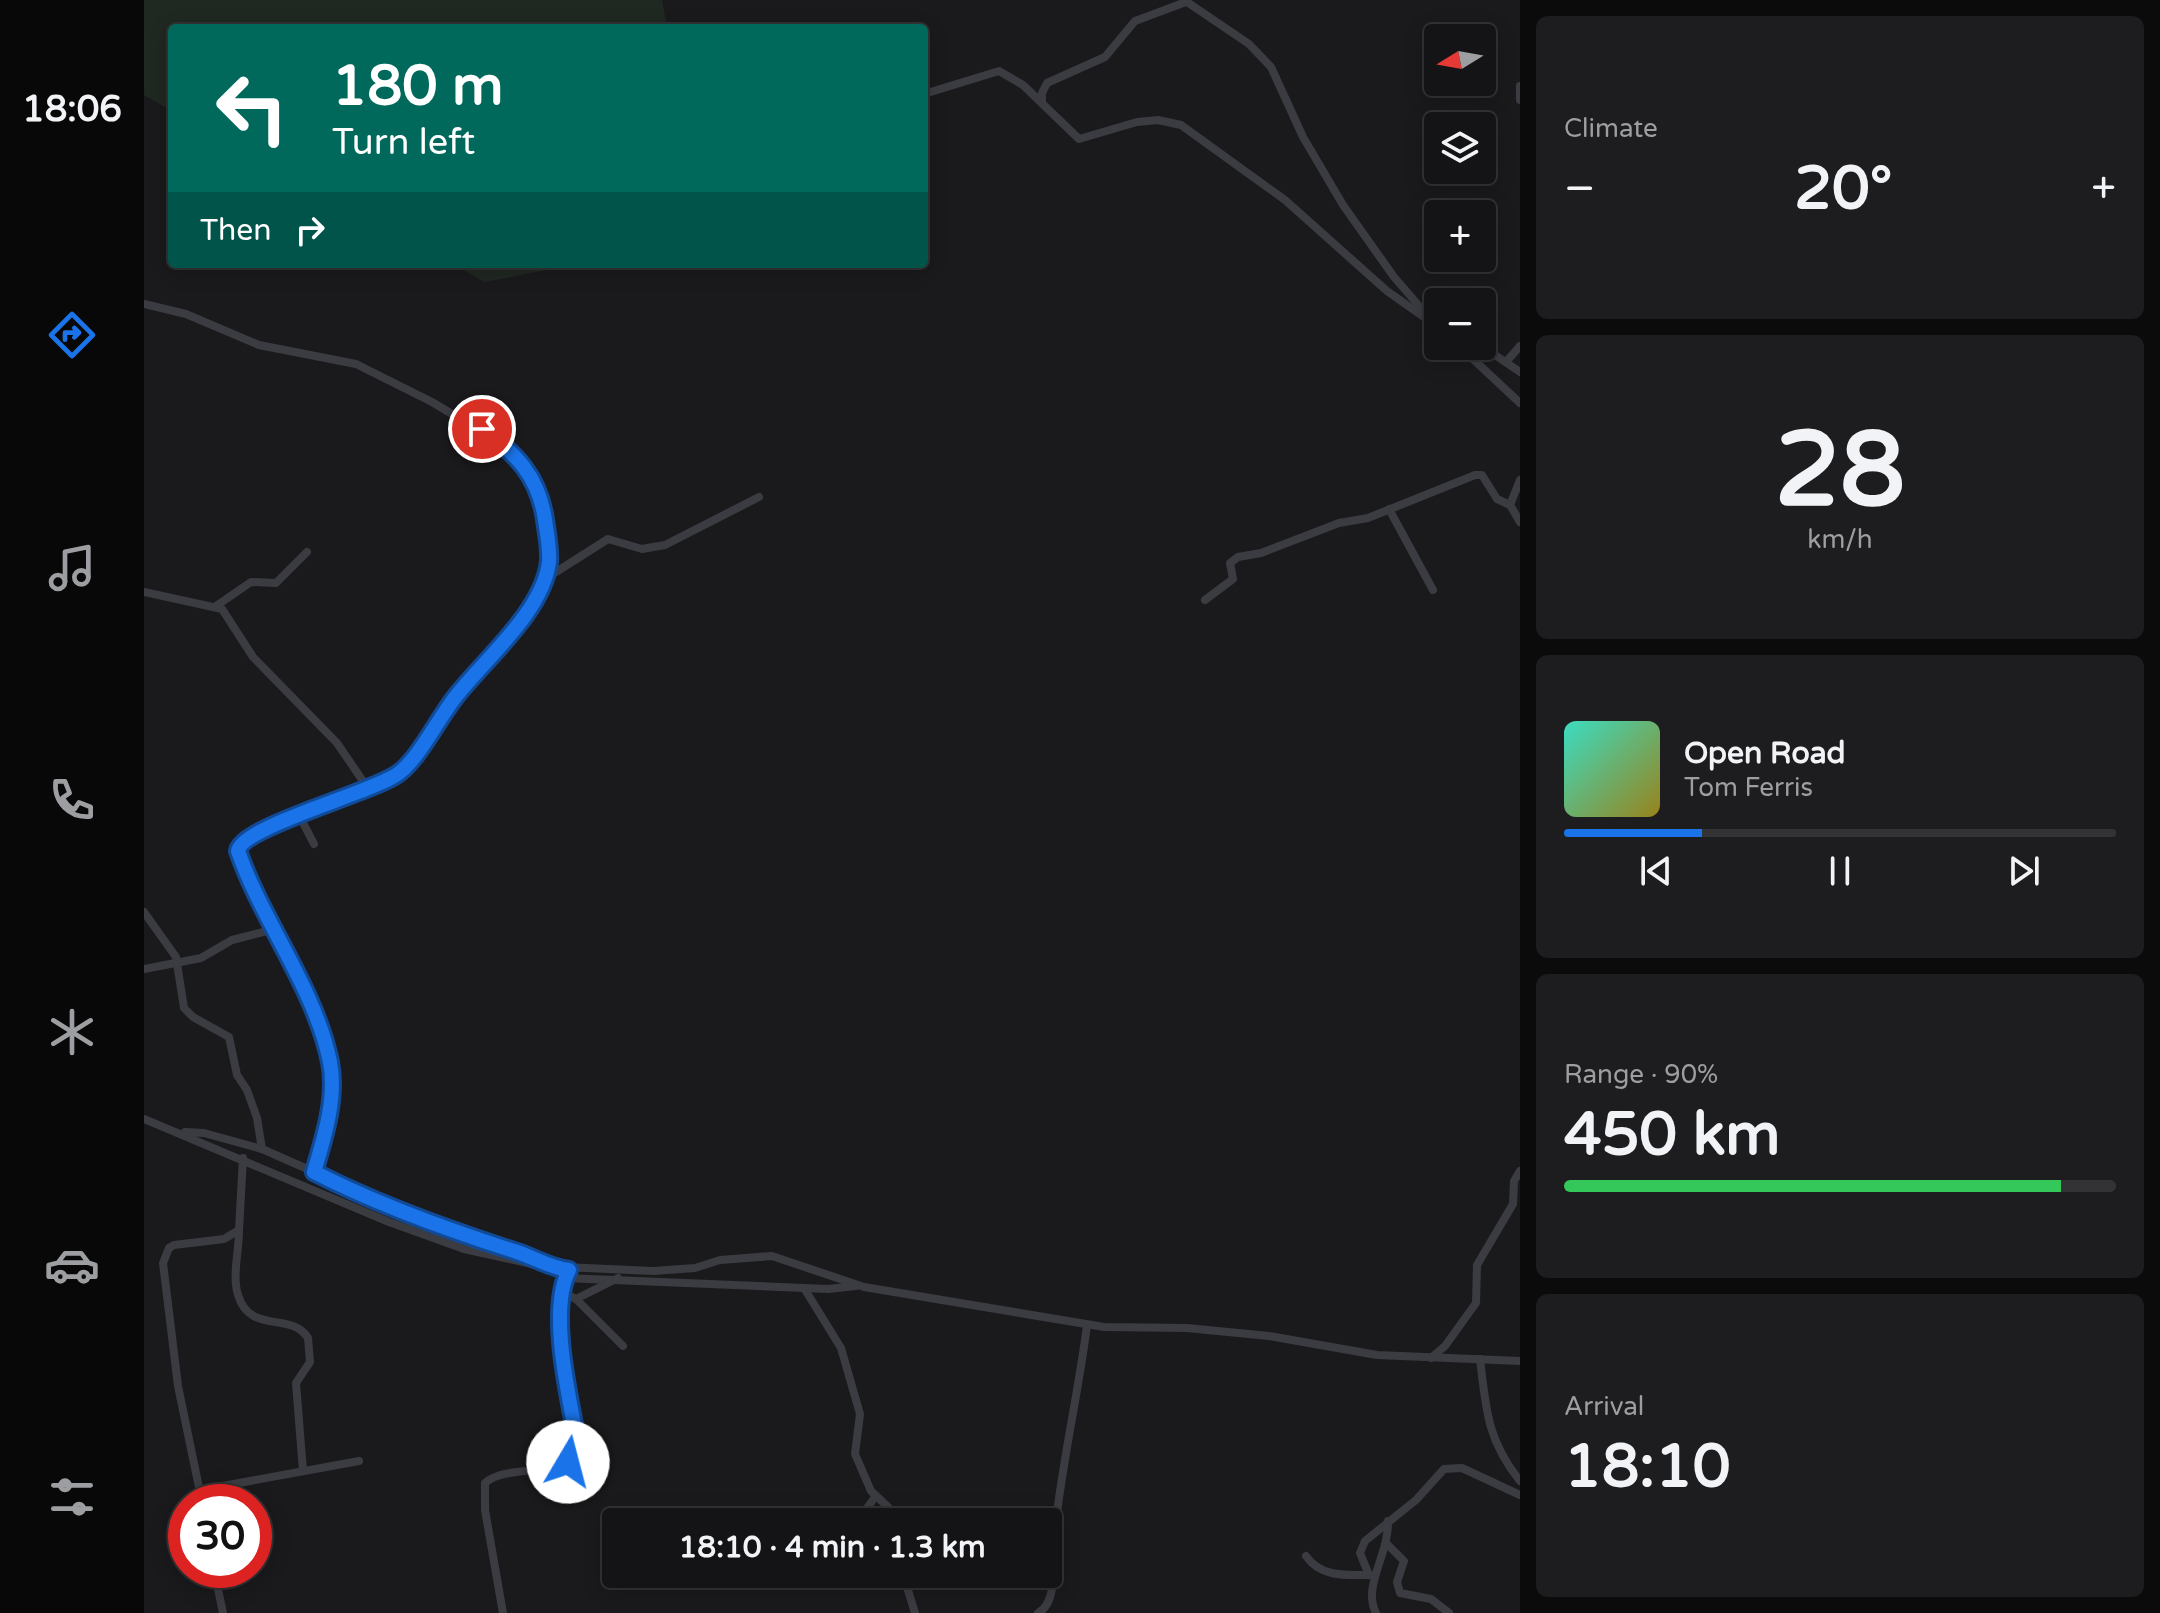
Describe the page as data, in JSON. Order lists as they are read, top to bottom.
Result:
{
  "north": "left",
  "page": {
    "tabs": "18:06",
    "tile": [
      "Climate",
      ["28", "km/h"],
      ["Range · 90%", "450 km"],
      ["Arrival", "18:10"]
    ],
    "map_buttons": ["+", "−"],
    "turn": ["180 m", "Turn left"],
    "heat": ["−", "20°", "+"],
    "then": "Then",
    "song": ["Open Road", "Tom Ferris"],
    "limit": "30",
    "trip": "18:10 · 4 min · 1.3 km"
  }
}
